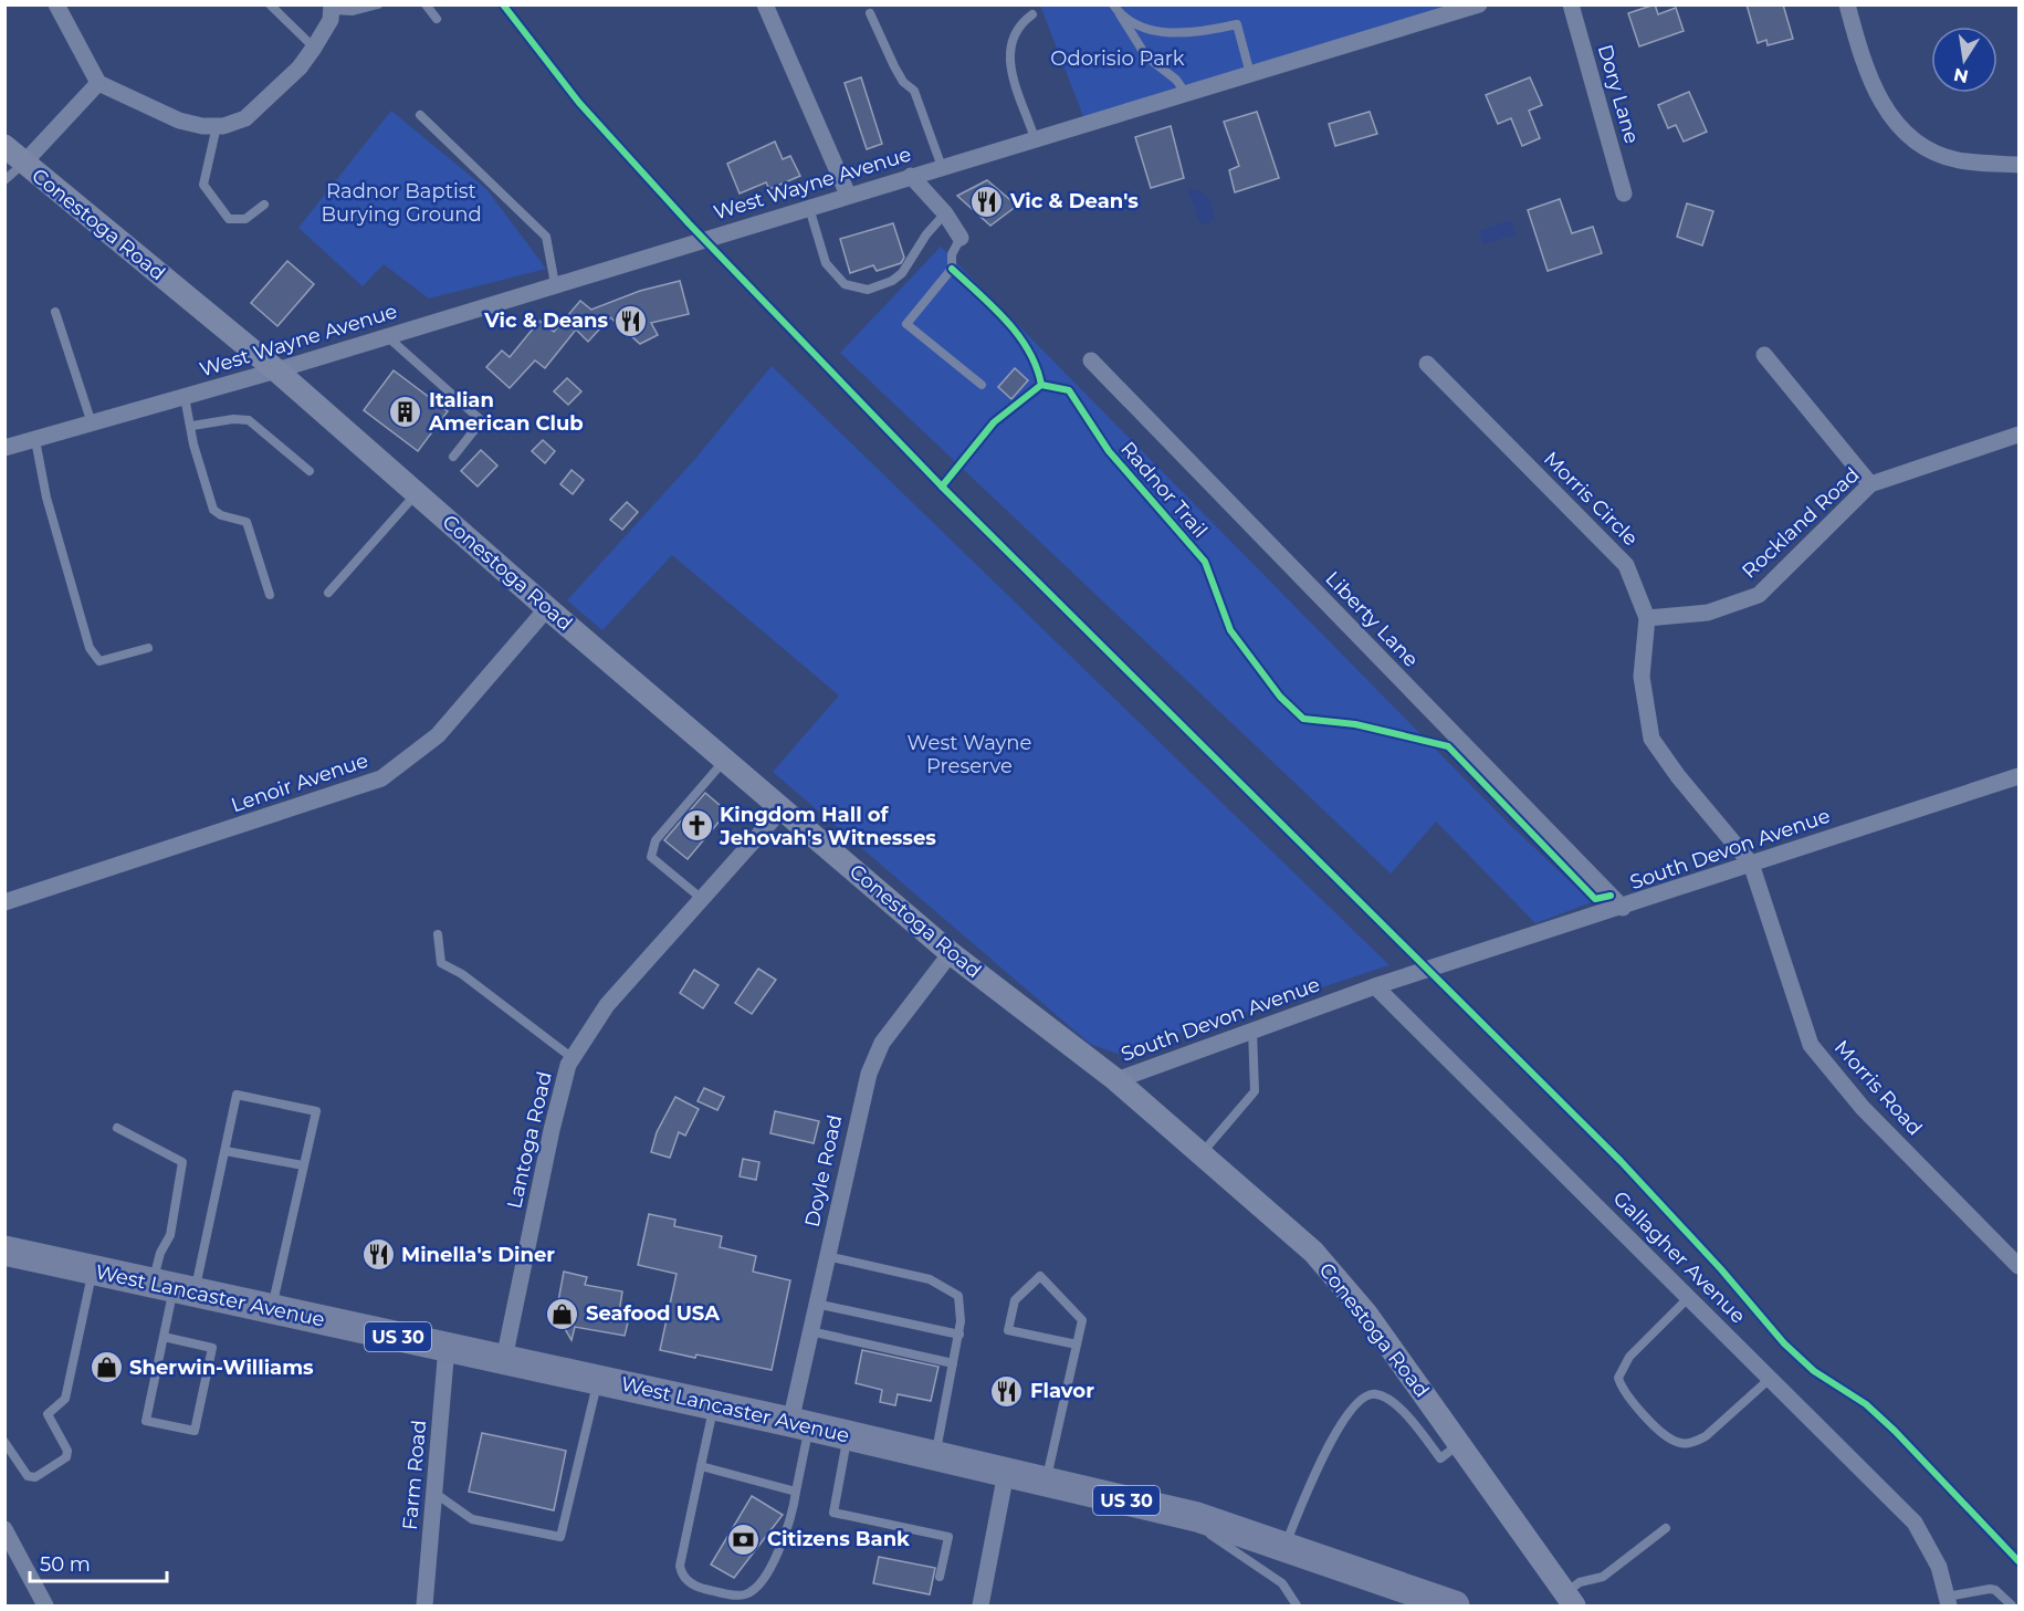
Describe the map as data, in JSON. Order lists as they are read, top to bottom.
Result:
{
  "streets": {
    "highway": ["West Lancaster Avenue", "US 30"],
    "main road": ["Conestoga Road"],
    "street": [
      "Dory Lane",
      "West Wayne Avenue",
      "Morris Circle",
      "Rockland Road",
      "Liberty Lane",
      "Lenoir Avenue",
      "South Devon Avenue",
      "Morris Road",
      "Lantoga Road",
      "Doyle Road",
      "Gallagher Avenue",
      "Farm Road"
    ],
    "cycle path": ["Radnor Trail"]
  },
  "crossings": [
    ["West Wayne Avenue", "Conestoga Road"],
    ["Conestoga Road", "Lenoir Avenue"],
    ["Conestoga Road", "South Devon Avenue"],
    ["Conestoga Road", "Lantoga Road"],
    ["Conestoga Road", "Doyle Road"],
    ["Morris Circle", "Rockland Road"],
    ["Morris Circle", "South Devon Avenue"],
    ["Morris Circle", "Morris Road"],
    ["Liberty Lane", "South Devon Avenue"],
    ["South Devon Avenue", "Morris Road"],
    ["South Devon Avenue", "Gallagher Avenue"],
    ["Lantoga Road", "West Lancaster Avenue"],
    ["Doyle Road", "West Lancaster Avenue"],
    ["West Lancaster Avenue", "Farm Road"]
  ],
  "parks": ["Odorisio Park", "Radnor Baptist Burying Ground", "West Wayne Preserve"],
  "places": {
    "restaurant": [
      "Vic & Dean's",
      "Vic & Deans",
      "Minella's Diner",
      "Flavor"
    ],
    "building": ["Italian American Club"],
    "church": ["Kingdom Hall of Jehovah's Witnesses"],
    "shop": ["Seafood USA", "Sherwin-Williams"],
    "bank": ["Citizens Bank"]
  },
  "scale_bar": "50 m",
  "north": "bottom"
}
